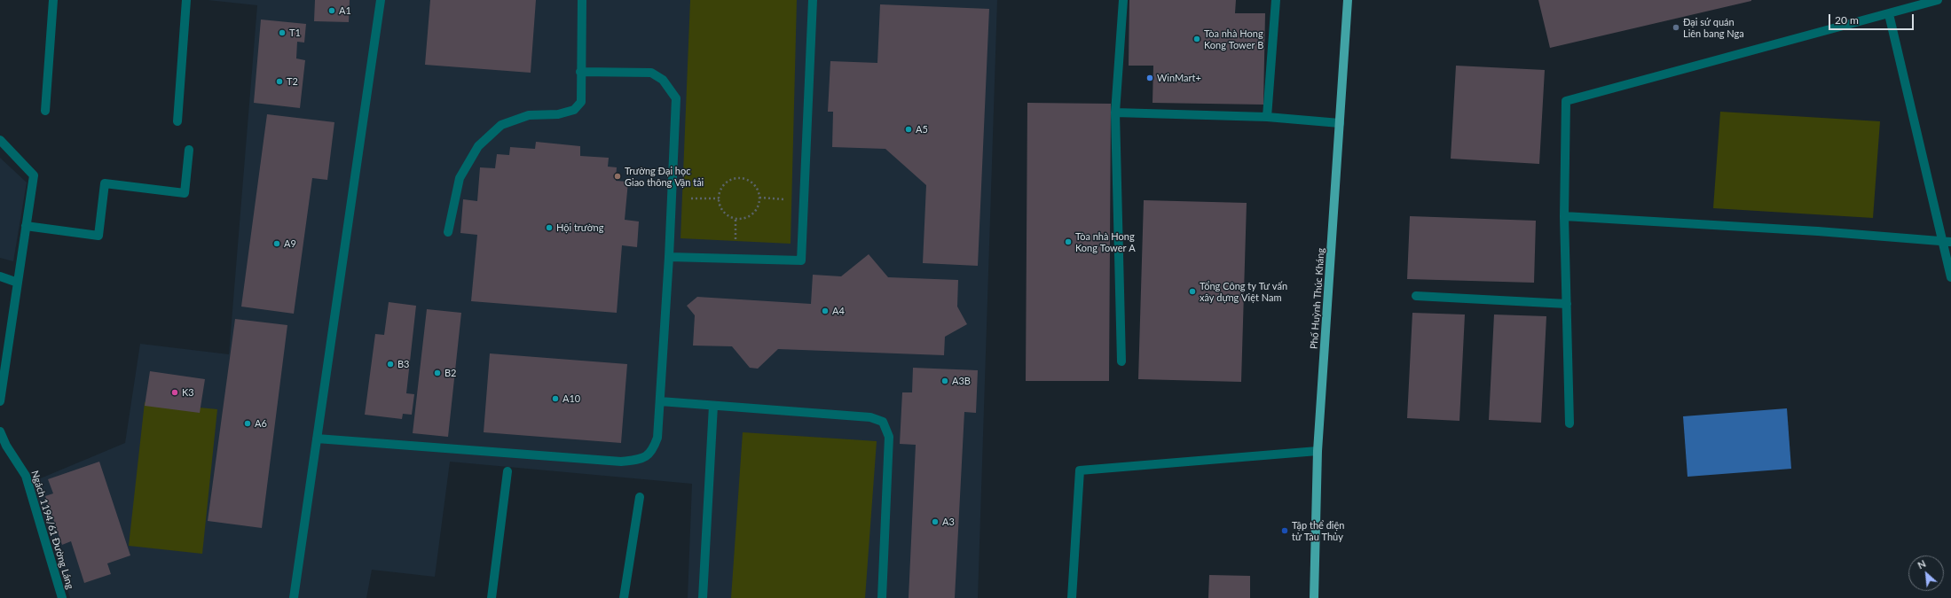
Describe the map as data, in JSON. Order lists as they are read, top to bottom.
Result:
{
  "streets": {
    "main road": ["Phố Huỳnh Thúc Kháng"],
    "lane": ["Ngách 1194/61 Đường Láng"]
  },
  "places": [
    "A1",
    "Đại sứ quán Liên bang Nga",
    "T1",
    "Tòa nhà Hong Kong Tower B",
    "WinMart+",
    "T2",
    "A5",
    "Trường Đại học Giao thông Vận tải",
    "Hội trường",
    "Tòa nhà Hong Kong Tower A",
    "A9",
    "Tổng Công ty Tư vấn xây dựng Việt Nam",
    "A4",
    "B3",
    "B2",
    "A3B",
    "K3",
    "A10",
    "A6",
    "A3",
    "Tập thể điện tử Tàu Thủy"
  ],
  "scale_bar": "20 m",
  "north": "top left"
}
